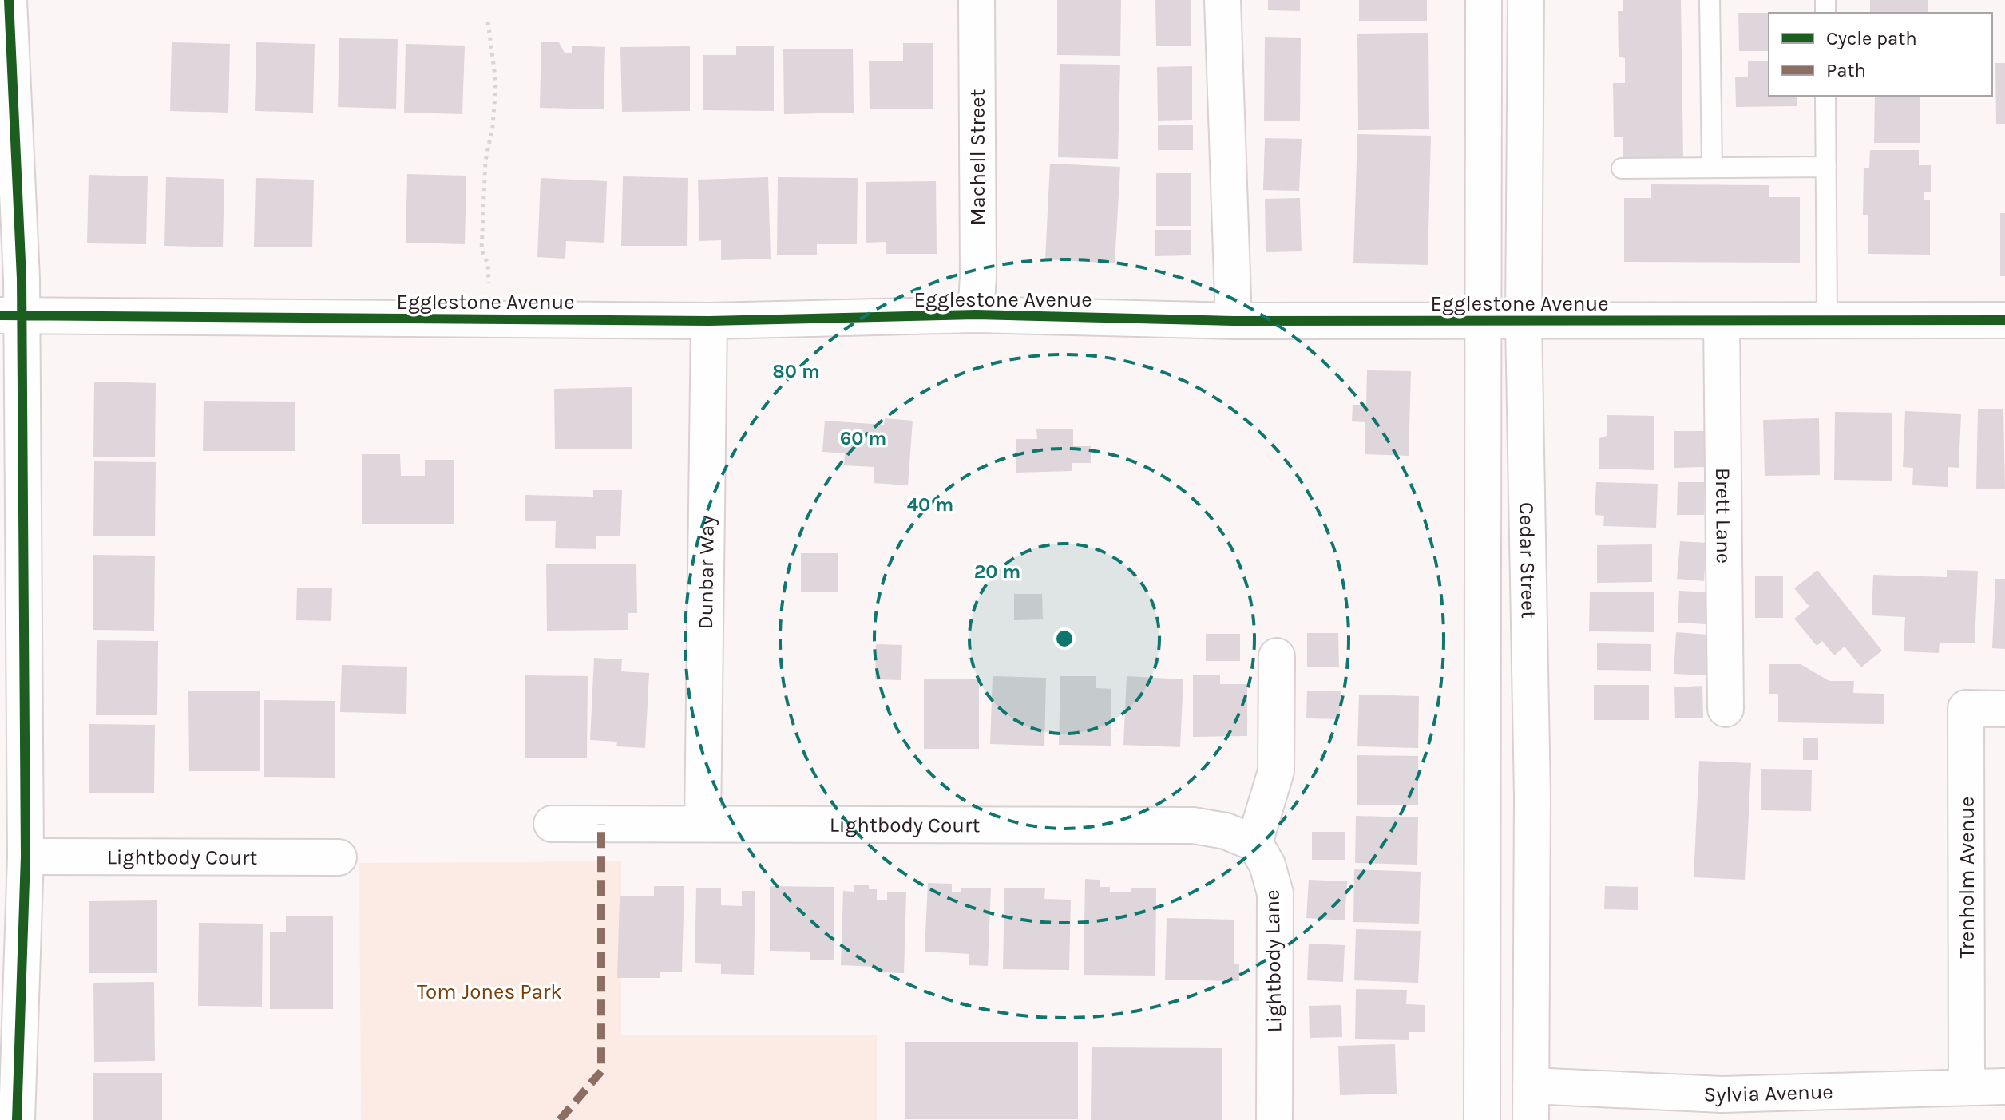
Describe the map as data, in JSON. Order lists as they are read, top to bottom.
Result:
{
  "streets": {
    "street": [
      "Machell Street",
      "Egglestone Avenue",
      "Brett Lane",
      "Cedar Street",
      "Dunbar Way",
      "Lightbody Court",
      "Trenholm Avenue",
      "Lightbody Lane",
      "Sylvia Avenue"
    ]
  },
  "crossings": [
    ["Machell Street", "Egglestone Avenue"],
    ["Egglestone Avenue", "Brett Lane"],
    ["Egglestone Avenue", "Cedar Street"],
    ["Egglestone Avenue", "Dunbar Way"],
    ["Cedar Street", "Sylvia Avenue"],
    ["Dunbar Way", "Lightbody Court"],
    ["Lightbody Court", "Lightbody Lane"],
    ["Trenholm Avenue", "Sylvia Avenue"]
  ],
  "parks": ["Tom Jones Park"],
  "legend": ["Cycle path", "Path"],
  "rings": [
    "80 m",
    "60 m",
    "40 m",
    "20 m"
  ]
}
